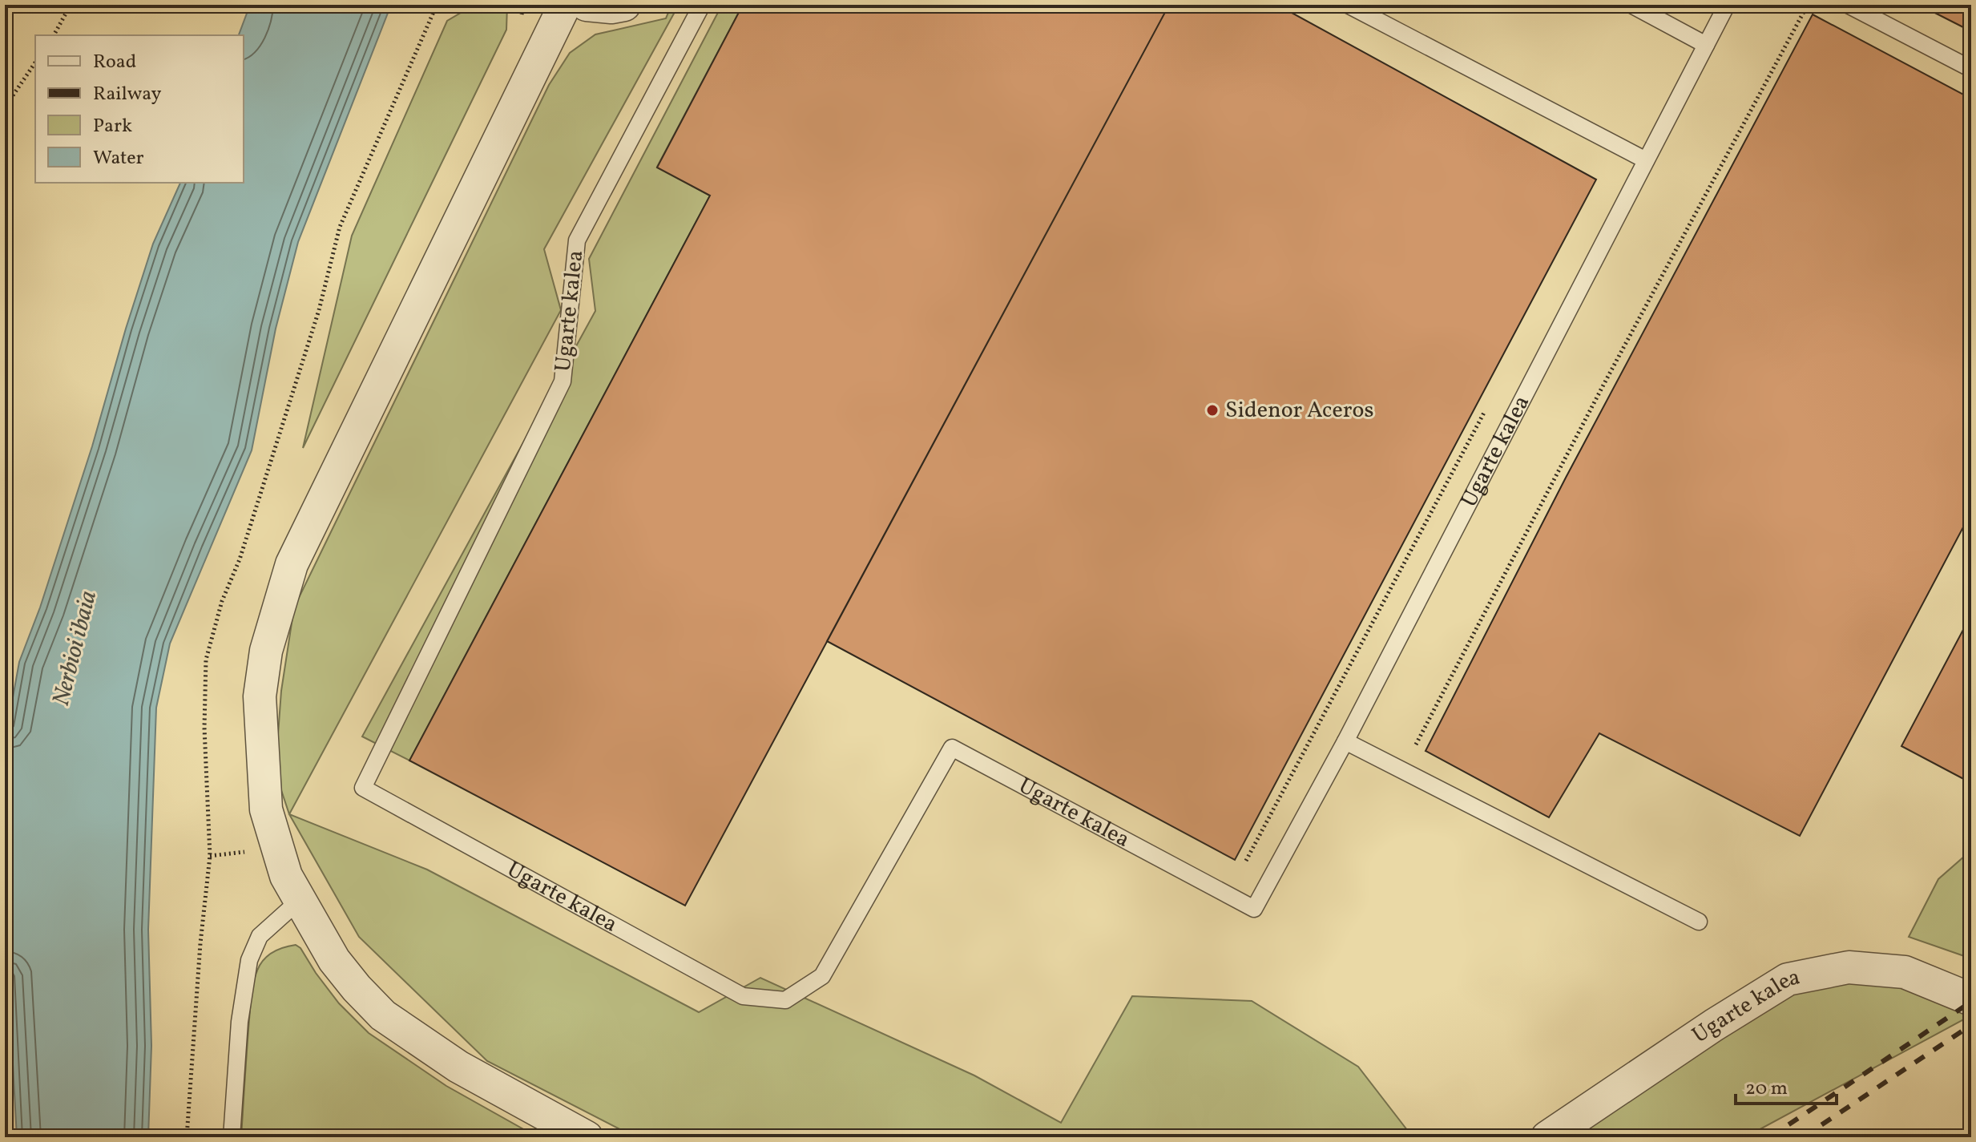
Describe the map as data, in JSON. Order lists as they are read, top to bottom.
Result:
{
  "streets": {
    "street": ["Ugarte kalea"]
  },
  "water": ["Nerbioi ibaia"],
  "places": ["Sidenor Aceros"],
  "legend": [
    "Road",
    "Railway",
    "Park",
    "Water"
  ],
  "scale_bar": "20 m"
}
